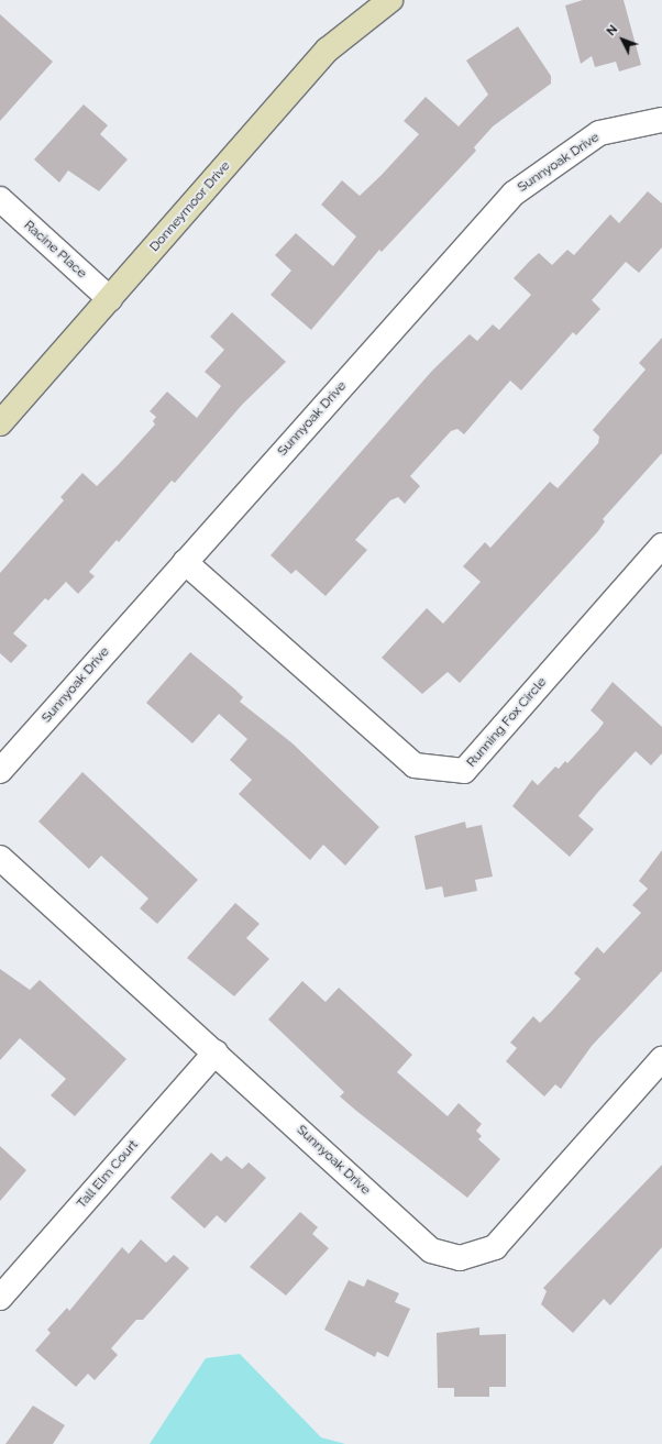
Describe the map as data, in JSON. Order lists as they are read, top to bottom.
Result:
{
  "streets": {
    "street": [
      "Sunnyoak Drive",
      "Donneymoor Drive",
      "Racine Place",
      "Running Fox Circle",
      "Tall Elm Court"
    ]
  },
  "crossings": [
    ["Sunnyoak Drive", "Running Fox Circle"],
    ["Sunnyoak Drive", "Tall Elm Court"],
    ["Donneymoor Drive", "Racine Place"]
  ],
  "north": "top left"
}
